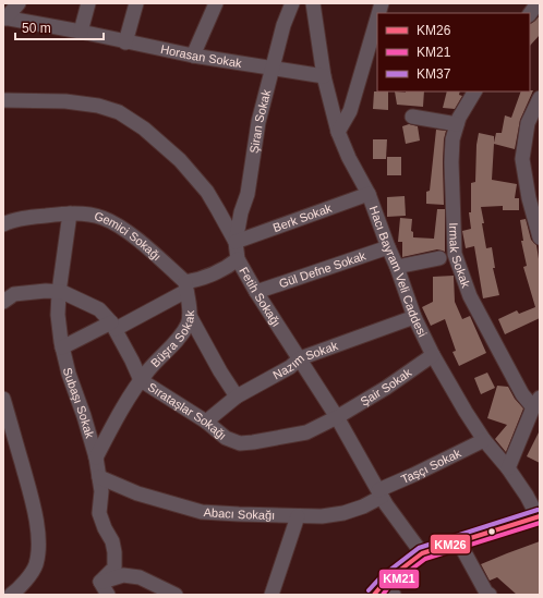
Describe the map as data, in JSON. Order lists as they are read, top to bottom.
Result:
{
  "streets": {
    "street": [
      "Horasan Sokak",
      "Şiran Sokak",
      "Berk Sokak",
      "Gemici Sokağı",
      "Irmak Sokak",
      "Gül Defne Sokak",
      "Hacı Bayram Veli Caddesi",
      "Fetih Sokağı",
      "Büşra Sokak",
      "Nazım Sokak",
      "Şair Sokak",
      "Subaşı Sokak",
      "Sırataşlar Sokağı",
      "Taşçı Sokak",
      "Abacı Sokağı"
    ]
  },
  "crossings": [
    ["Horasan Sokak", "Şiran Sokak"],
    ["Horasan Sokak", "Hacı Bayram Veli Caddesi"],
    ["Şiran Sokak", "Berk Sokak"],
    ["Şiran Sokak", "Fetih Sokağı"],
    ["Berk Sokak", "Hacı Bayram Veli Caddesi"],
    ["Berk Sokak", "Fetih Sokağı"],
    ["Gemici Sokağı", "Büşra Sokak"],
    ["Gemici Sokağı", "Subaşı Sokak"],
    ["Gül Defne Sokak", "Hacı Bayram Veli Caddesi"],
    ["Gül Defne Sokak", "Fetih Sokağı"],
    ["Hacı Bayram Veli Caddesi", "Nazım Sokak"],
    ["Hacı Bayram Veli Caddesi", "Şair Sokak"],
    ["Hacı Bayram Veli Caddesi", "Taşçı Sokak"],
    ["Fetih Sokağı", "Nazım Sokak"],
    ["Fetih Sokağı", "Şair Sokak"],
    ["Fetih Sokağı", "Sırataşlar Sokağı"],
    ["Fetih Sokağı", "Taşçı Sokak"],
    ["Fetih Sokağı", "Abacı Sokağı"],
    ["Büşra Sokak", "Subaşı Sokak"],
    ["Büşra Sokak", "Sırataşlar Sokağı"],
    ["Nazım Sokak", "Sırataşlar Sokağı"],
    ["Şair Sokak", "Sırataşlar Sokağı"],
    ["Subaşı Sokak", "Sırataşlar Sokağı"],
    ["Subaşı Sokak", "Abacı Sokağı"],
    ["Taşçı Sokak", "Abacı Sokağı"]
  ],
  "lines": ["transit line KM37", "transit line KM26", "transit line KM21"],
  "legend": ["KM26", "KM21", "KM37"],
  "scale_bar": "50 m"
}
